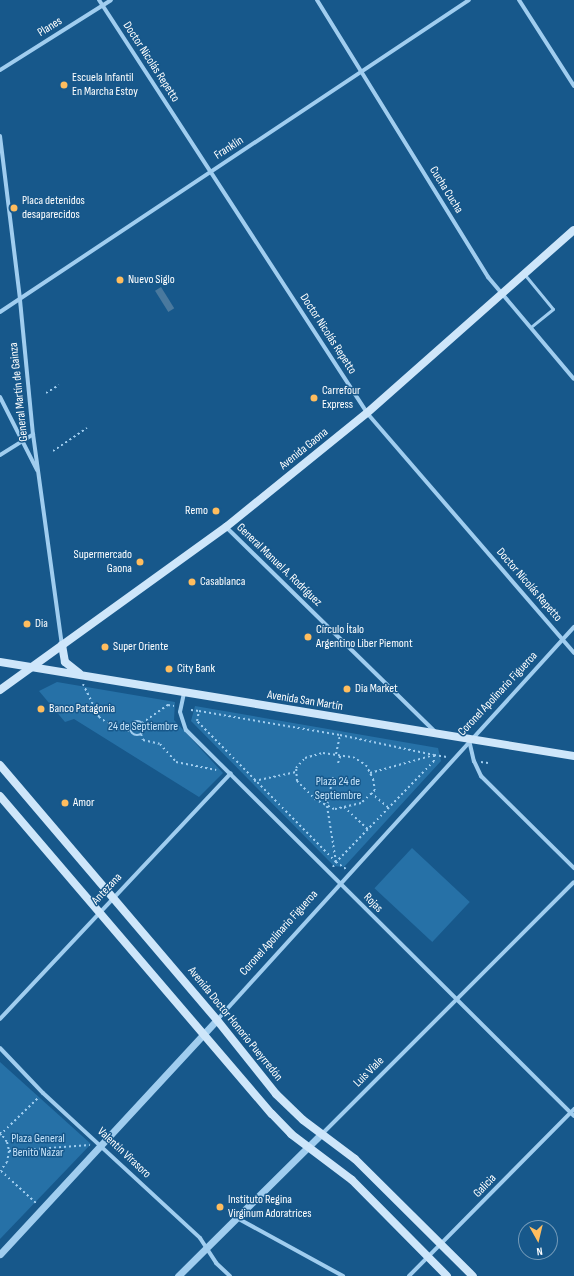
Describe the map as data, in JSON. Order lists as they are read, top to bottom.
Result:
{
  "streets": {
    "main road": ["Avenida Gaona", "Avenida San Martín", "Avenida Doctor Honorio Pueyrredón"],
    "street": [
      "Planes",
      "Doctor Nicolás Repetto",
      "Franklin",
      "Cucha Cucha",
      "General Martín de Gainza",
      "General Manuel A. Rodríguez",
      "Coronel Apolinario Figueroa",
      "Antezana",
      "Rojas",
      "Luis Viale",
      "Valentín Virasoro",
      "Galicia"
    ]
  },
  "crossings": [
    ["Planes", "Doctor Nicolás Repetto"],
    ["Doctor Nicolás Repetto", "Franklin"],
    ["Doctor Nicolás Repetto", "Avenida Gaona"],
    ["Doctor Nicolás Repetto", "Coronel Apolinario Figueroa"],
    ["Franklin", "Cucha Cucha"],
    ["Franklin", "General Martín de Gainza"],
    ["Cucha Cucha", "Avenida Gaona"],
    ["General Martín de Gainza", "Avenida Gaona"],
    ["Avenida Gaona", "General Manuel A. Rodríguez"],
    ["Avenida Gaona", "Avenida San Martín"],
    ["General Manuel A. Rodríguez", "Avenida San Martín"],
    ["Coronel Apolinario Figueroa", "Avenida San Martín"],
    ["Coronel Apolinario Figueroa", "Rojas"],
    ["Coronel Apolinario Figueroa", "Avenida Doctor Honorio Pueyrredón"],
    ["Coronel Apolinario Figueroa", "Valentín Virasoro"],
    ["Avenida San Martín", "Rojas"],
    ["Antezana", "Rojas"],
    ["Antezana", "Avenida Doctor Honorio Pueyrredón"],
    ["Rojas", "Luis Viale"],
    ["Rojas", "Galicia"],
    ["Avenida Doctor Honorio Pueyrredón", "Luis Viale"],
    ["Avenida Doctor Honorio Pueyrredón", "Galicia"],
    ["Luis Viale", "Valentín Virasoro"]
  ],
  "parks": ["24 de Septiembre", "Plaza 24 de Septiembre", "Plaza General Benito Nazar"],
  "places": [
    "Escuela Infantil En Marcha Estoy",
    "Placa detenidos desaparecidos",
    "Nuevo Siglo",
    "Carrefour Express",
    "Remo",
    "Supermercado Gaona",
    "Casablanca",
    "Dia",
    "Círculo Ítalo Argentino Liber Piemont",
    "Super Oriente",
    "City Bank",
    "Dia Market",
    "Banco Patagonia",
    "Amor",
    "Instituto Regina Virginum Adoratrices"
  ],
  "north": "bottom"
}
